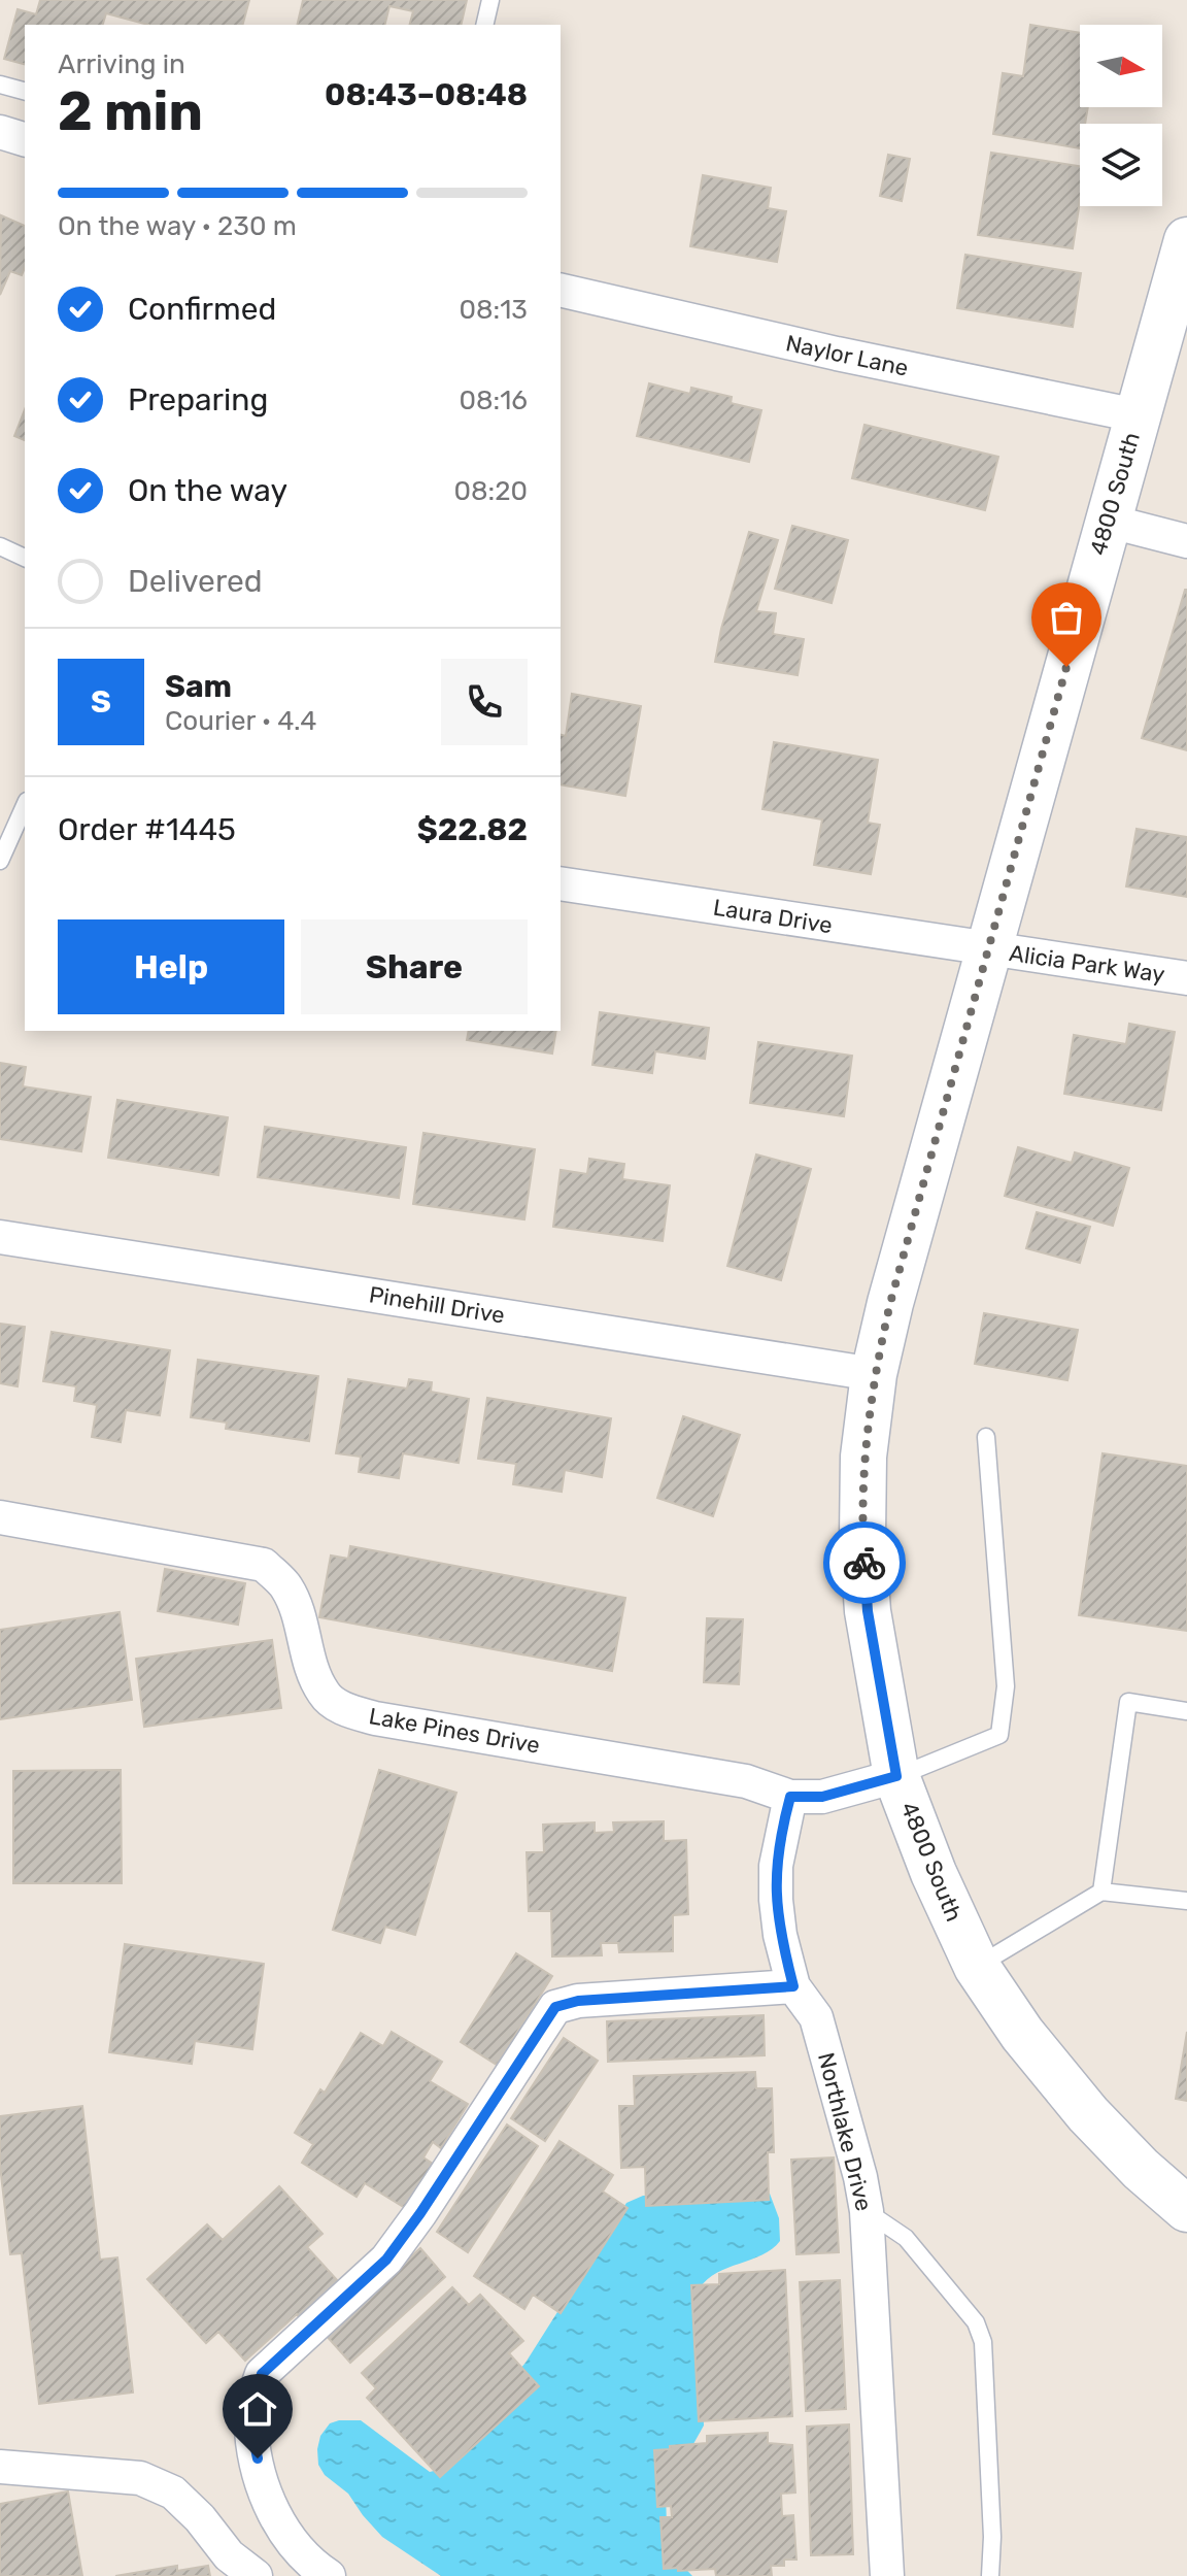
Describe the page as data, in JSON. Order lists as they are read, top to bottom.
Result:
{
  "streets": {
    "street": [
      "Naylor Lane",
      "4800 South",
      "Laura Drive",
      "Alicia Park Way",
      "Pinehill Drive",
      "Lake Pines Drive",
      "Northlake Drive"
    ]
  },
  "crossings": [
    ["Naylor Lane", "4800 South"],
    ["4800 South", "Laura Drive"],
    ["4800 South", "Alicia Park Way"],
    ["4800 South", "Pinehill Drive"],
    ["4800 South", "Lake Pines Drive"],
    ["Laura Drive", "Alicia Park Way"],
    ["Lake Pines Drive", "Northlake Drive"]
  ],
  "north": "right",
  "page": {
    "heading": ["2 min", "Arriving in", "08:43–08:48"],
    "panel": [
      "Sam",
      "Courier · 4.4",
      "Order #1445",
      "$22.82"
    ],
    "bar": "On the way · 230 m",
    "list": [
      ["Confirmed", "08:13"],
      ["Preparing", "08:16"],
      ["On the way", "08:20"],
      "Delivered"
    ],
    "round": "S",
    "buttons": ["Help", "Share"]
  }
}
